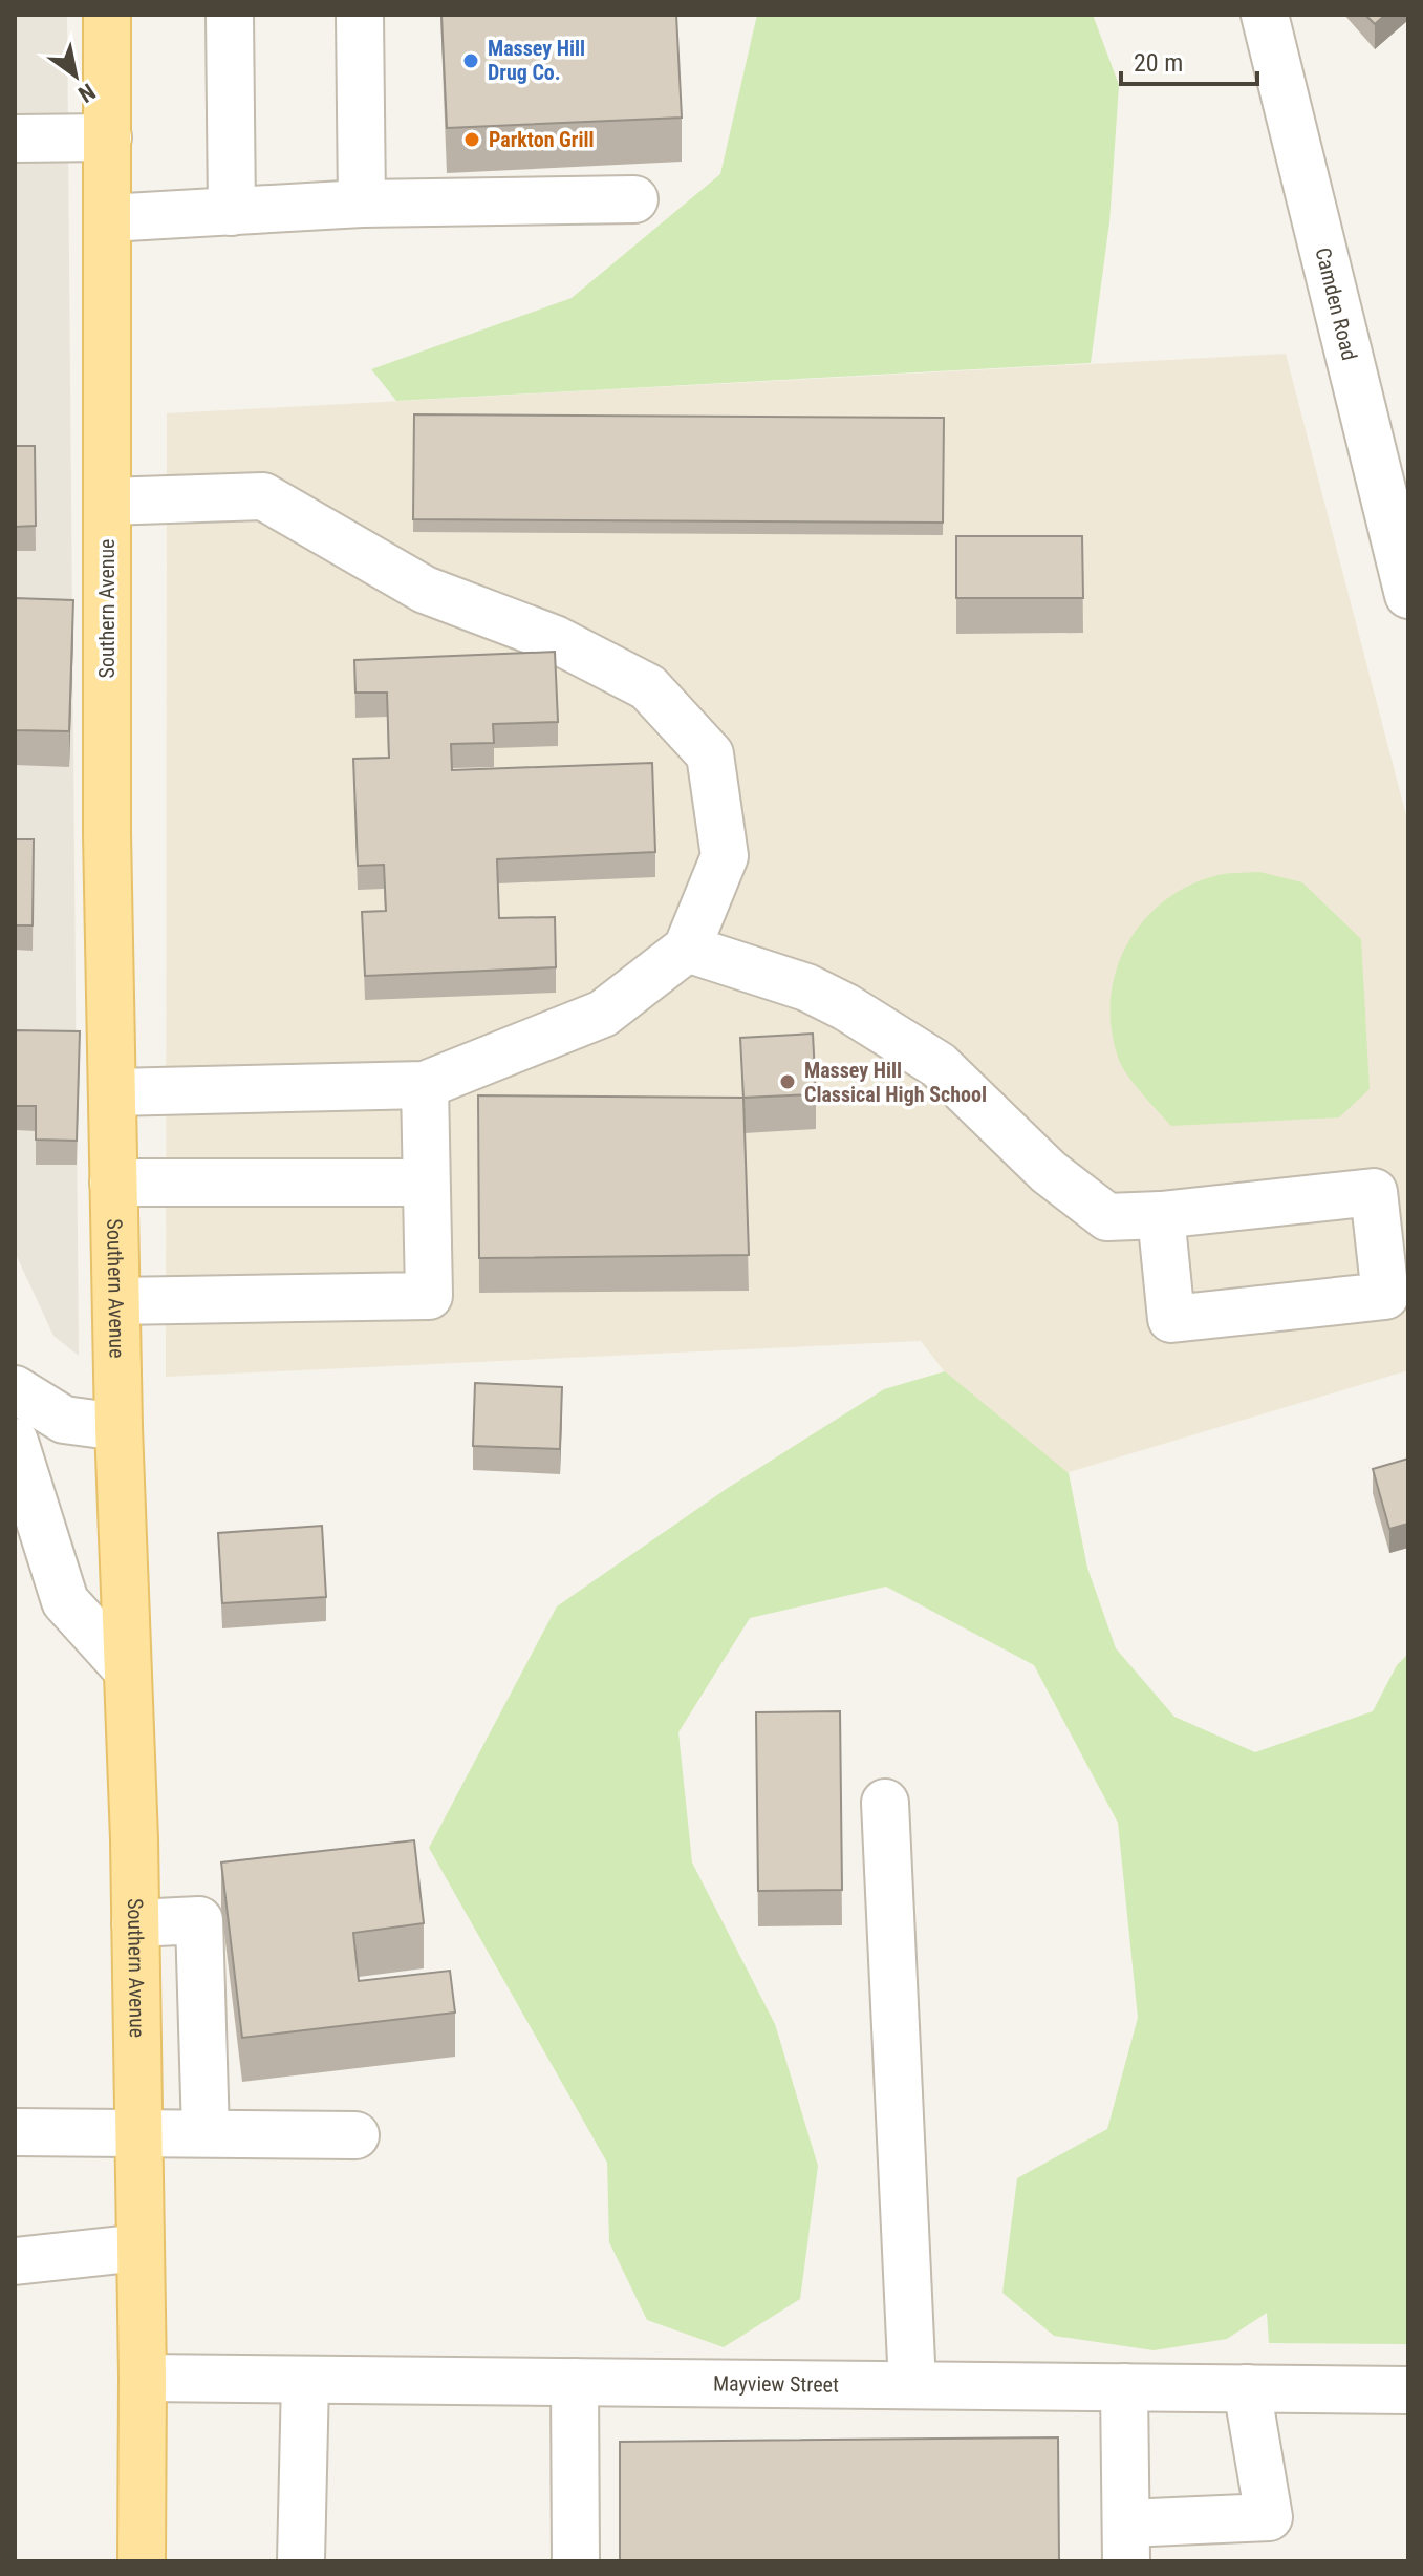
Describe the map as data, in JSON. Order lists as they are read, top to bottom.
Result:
{
  "streets": {
    "main road": ["Southern Avenue"],
    "street": ["Camden Road", "Mayview Street"]
  },
  "crossings": [
    ["Southern Avenue", "Mayview Street"]
  ],
  "places": ["Massey Hill Drug Co.", "Parkton Grill", "Massey Hill Classical High School"],
  "scale_bar": "20 m",
  "north": "bottom right"
}
